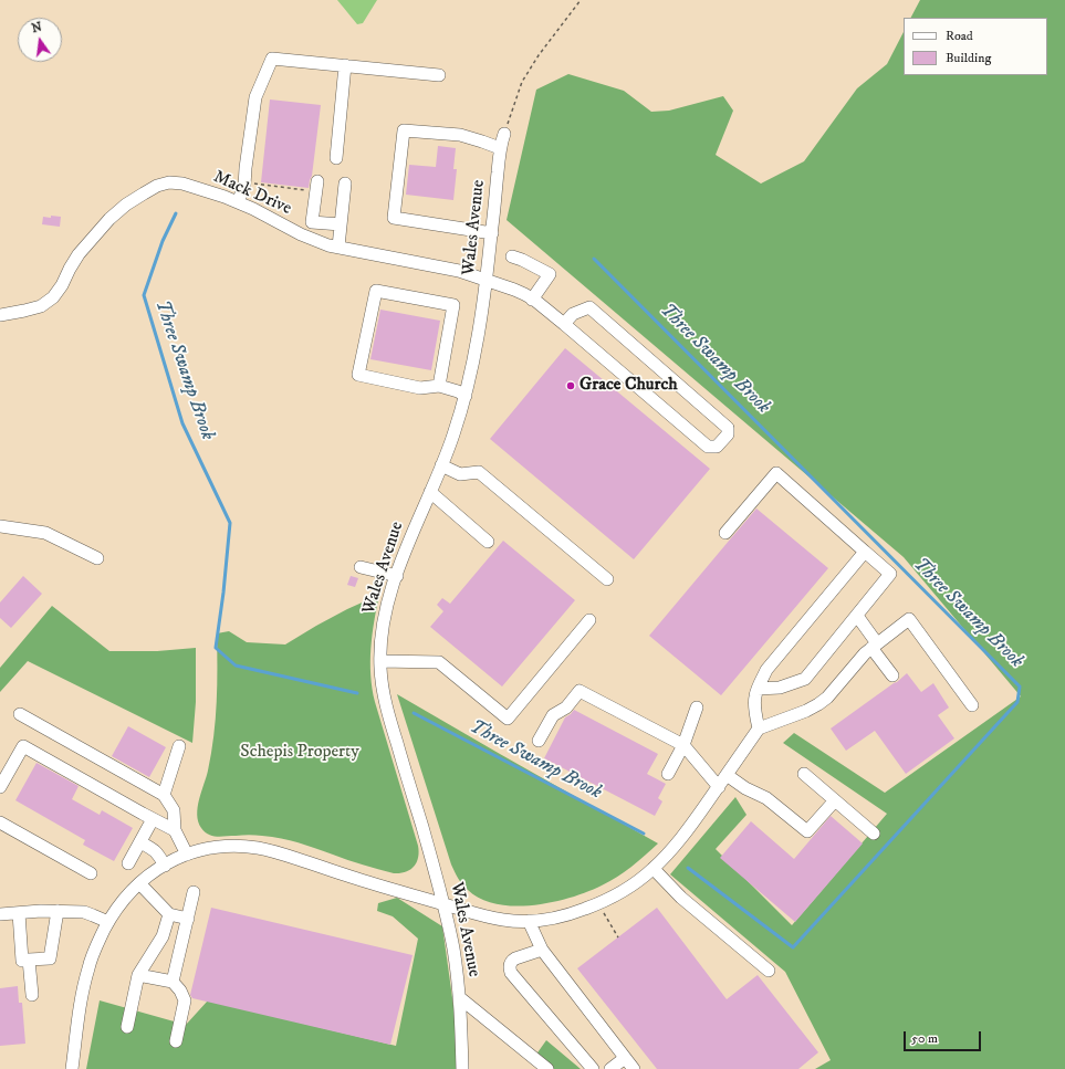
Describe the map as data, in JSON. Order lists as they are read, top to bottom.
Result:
{
  "streets": {
    "street": ["Mack Drive", "Wales Avenue"]
  },
  "crossings": [
    ["Mack Drive", "Wales Avenue"]
  ],
  "water": ["Three Swamp Brook"],
  "parks": ["Schepis Property"],
  "places": ["Grace Church"],
  "legend": ["Road", "Building"],
  "scale_bar": "50 m",
  "north": "top"
}
